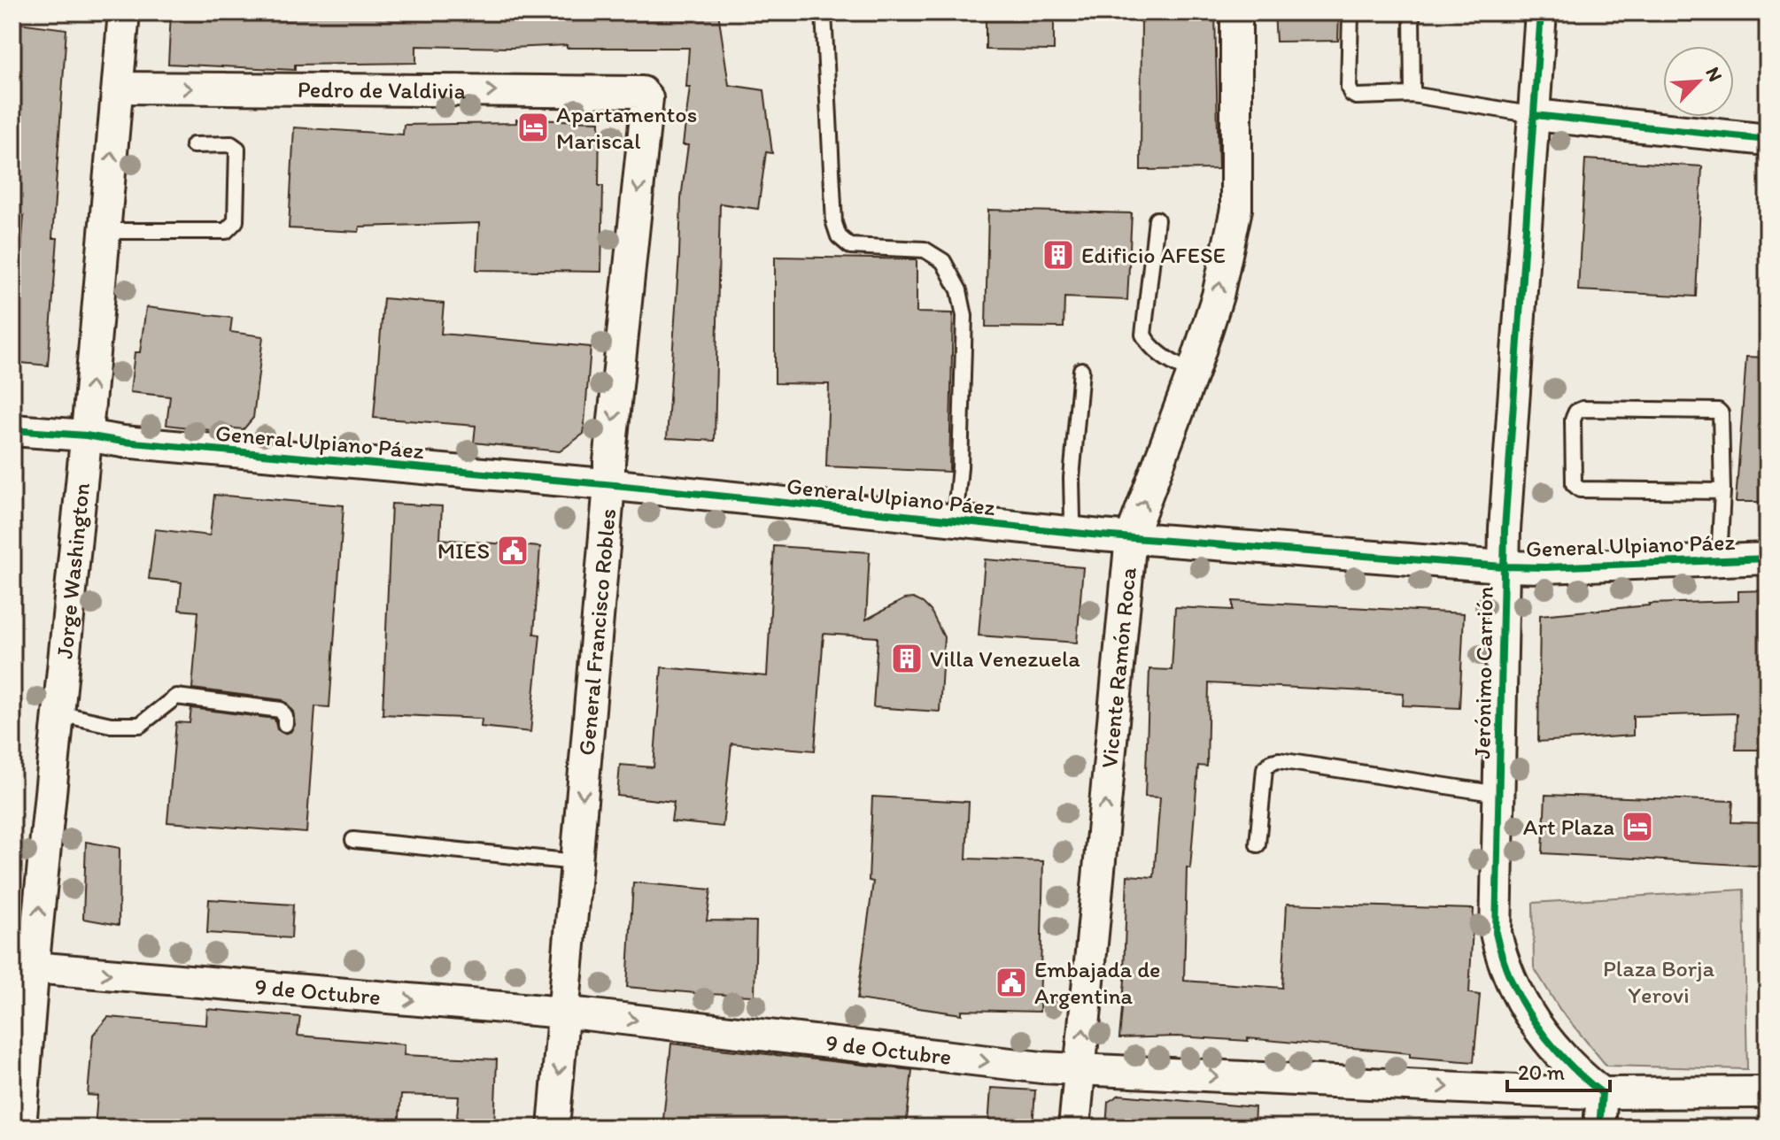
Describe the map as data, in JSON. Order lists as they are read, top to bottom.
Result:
{
  "streets": {
    "street": [
      "Pedro de Valdivia",
      "General Ulpiano Páez",
      "Jorge Washington",
      "General Francisco Robles",
      "Vicente Ramón Roca",
      "Jerónimo Carrión",
      "9 de Octubre"
    ]
  },
  "crossings": [
    ["Pedro de Valdivia", "Jorge Washington"],
    ["Pedro de Valdivia", "General Francisco Robles"],
    ["General Ulpiano Páez", "Jorge Washington"],
    ["General Ulpiano Páez", "General Francisco Robles"],
    ["General Ulpiano Páez", "Vicente Ramón Roca"],
    ["General Ulpiano Páez", "Jerónimo Carrión"],
    ["Jorge Washington", "9 de Octubre"],
    ["General Francisco Robles", "9 de Octubre"],
    ["Vicente Ramón Roca", "9 de Octubre"],
    ["Jerónimo Carrión", "9 de Octubre"]
  ],
  "one_way": [
    "Pedro de Valdivia",
    "Jorge Washington",
    "General Francisco Robles",
    "Vicente Ramón Roca",
    "9 de Octubre"
  ],
  "parks": ["Plaza Borja Yerovi"],
  "places": {
    "hotel": ["Apartamentos Mariscal", "Art Plaza"],
    "building": ["Edificio AFESE", "Villa Venezuela"],
    "public building": ["MIES", "Embajada de Argentina"]
  },
  "scale_bar": "20 m",
  "north": "top right"
}
